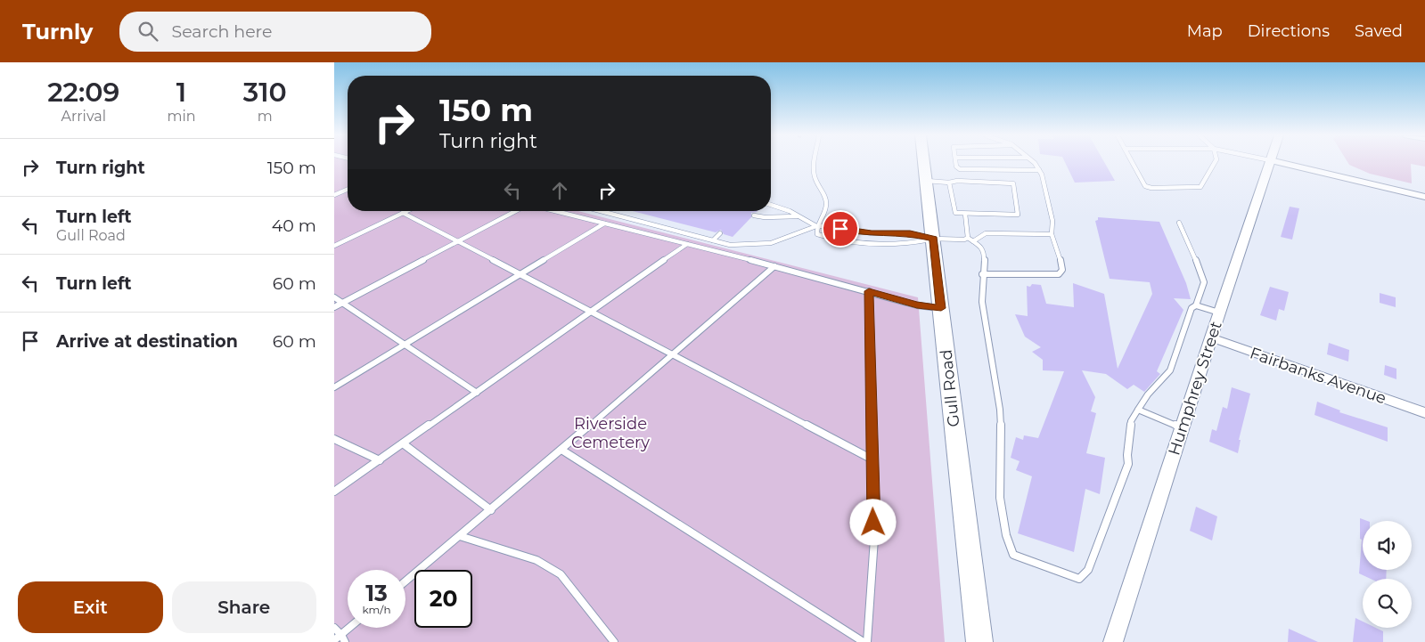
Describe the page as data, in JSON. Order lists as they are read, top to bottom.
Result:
{
  "streets": {
    "main road": ["Gull Road"],
    "street": ["Fairbanks Avenue", "Humphrey Street"]
  },
  "crossings": [
    ["Fairbanks Avenue", "Humphrey Street"]
  ],
  "parks": ["Riverside Cemetery"],
  "page": {
    "header": "Turnly",
    "search": "Search here",
    "nav": ["Map", "Directions", "Saved"],
    "eta": [
      "22:09",
      "Arrival",
      "1",
      "min",
      "310",
      "m"
    ],
    "turn": ["150 m", "Turn right"],
    "list": [
      {
        "name": "Turn right",
        "value": "150 m"
      },
      {
        "name": "Turn left",
        "note": "Gull Road",
        "value": "40 m"
      },
      {
        "name": "Turn left",
        "value": "60 m"
      },
      {
        "name": "Arrive at destination",
        "value": "60 m"
      }
    ],
    "speed": "13 km/h",
    "limit": "20",
    "buttons": ["Exit", "Share"]
  }
}
